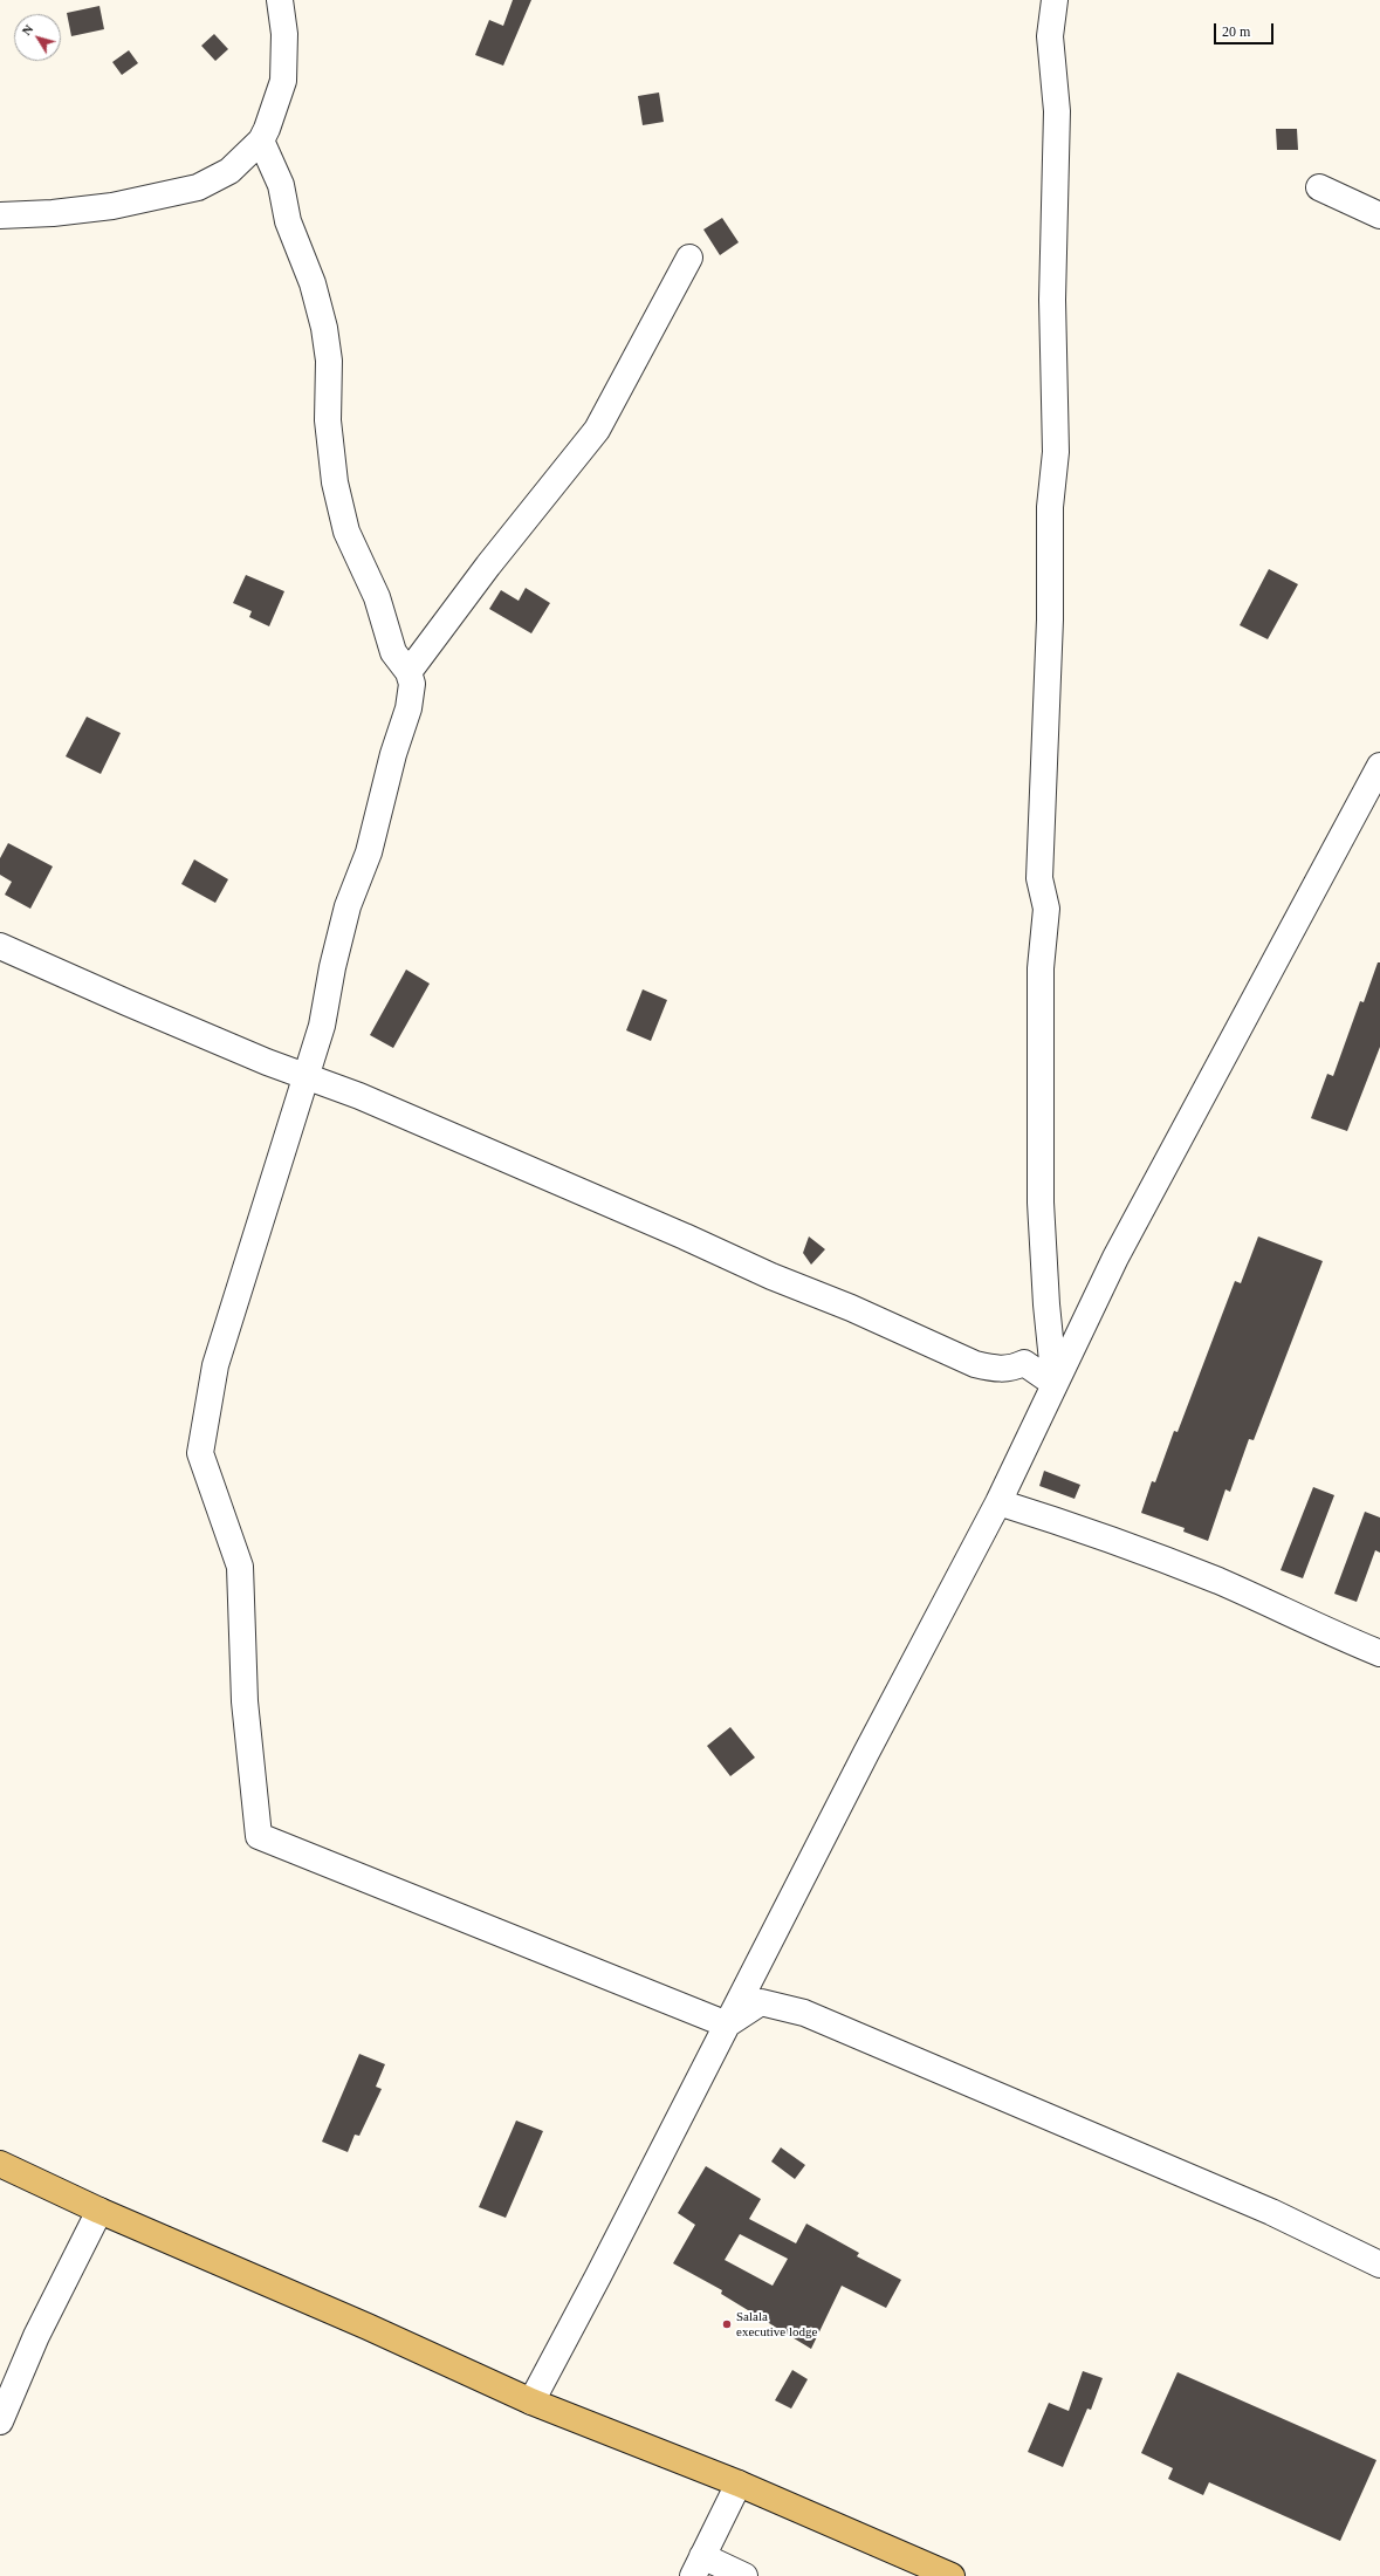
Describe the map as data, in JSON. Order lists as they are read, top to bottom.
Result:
{
  "places": ["Salala executive lodge"],
  "scale_bar": "20 m",
  "north": "top left"
}
